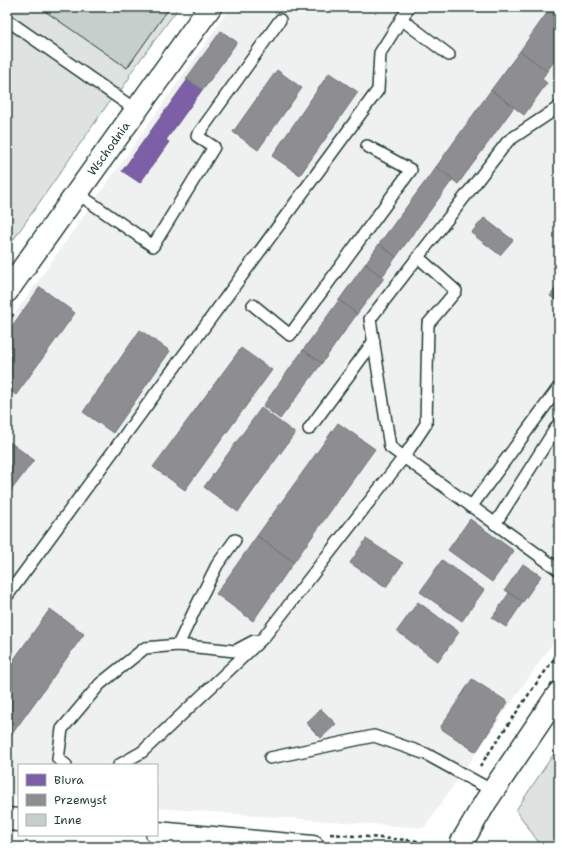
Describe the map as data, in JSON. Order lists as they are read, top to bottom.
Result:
{
  "streets": {
    "street": ["Wschodnia"]
  },
  "legend": ["Biura", "Przemysł", "Inne"]
}
